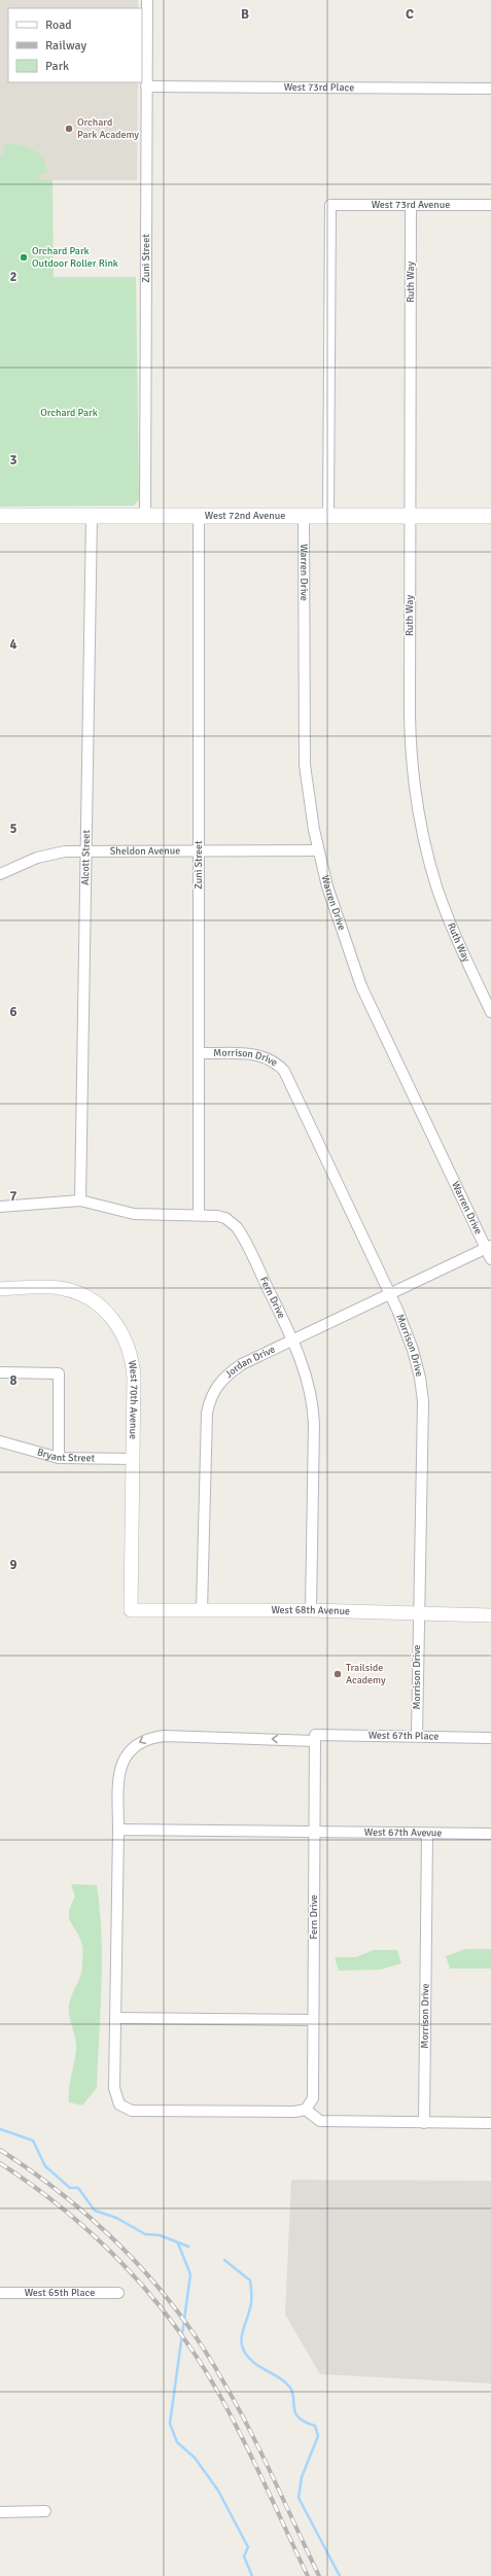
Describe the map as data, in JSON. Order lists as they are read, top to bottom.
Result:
{
  "streets": {
    "main road": ["West 72nd Avenue"],
    "street": [
      "West 73rd Place",
      "West 73rd Avenue",
      "Zuni Street",
      "Ruth Way",
      "Warren Drive",
      "Sheldon Avenue",
      "Alcott Street",
      "Morrison Drive",
      "Fern Drive",
      "Jordan Drive",
      "West 70th Avenue",
      "Bryant Street",
      "West 68th Avenue",
      "West 67th Place",
      "West 67th Avevue",
      "West 65th Place"
    ]
  },
  "crossings": [
    ["West 73rd Place", "Zuni Street"],
    ["West 73rd Avenue", "Ruth Way"],
    ["West 73rd Avenue", "West 72nd Avenue"],
    ["Zuni Street", "West 72nd Avenue"],
    ["Zuni Street", "Sheldon Avenue"],
    ["Zuni Street", "Morrison Drive"],
    ["Zuni Street", "Fern Drive"],
    ["Ruth Way", "West 72nd Avenue"],
    ["West 72nd Avenue", "Warren Drive"],
    ["West 72nd Avenue", "Alcott Street"],
    ["Warren Drive", "Sheldon Avenue"],
    ["Warren Drive", "Jordan Drive"],
    ["Sheldon Avenue", "Alcott Street"],
    ["Alcott Street", "Fern Drive"],
    ["Morrison Drive", "Jordan Drive"],
    ["Morrison Drive", "West 68th Avenue"],
    ["Morrison Drive", "West 67th Place"],
    ["Morrison Drive", "West 67th Avevue"],
    ["Fern Drive", "Jordan Drive"],
    ["Fern Drive", "West 68th Avenue"],
    ["Fern Drive", "West 67th Place"],
    ["Fern Drive", "West 67th Avevue"],
    ["Jordan Drive", "West 68th Avenue"],
    ["West 70th Avenue", "Bryant Street"],
    ["West 70th Avenue", "West 68th Avenue"],
    ["West 67th Place", "West 67th Avevue"]
  ],
  "parks": ["Orchard Park"],
  "places": ["Orchard Park Academy", "Orchard Park Outdoor Roller Rink", "Trailside Academy"],
  "legend": ["Road", "Railway", "Park"],
  "grid": {
    "columns": ["B", "C"],
    "rows": [
      "2",
      "3",
      "4",
      "5",
      "6",
      "7",
      "8",
      "9"
    ]
  }
}
